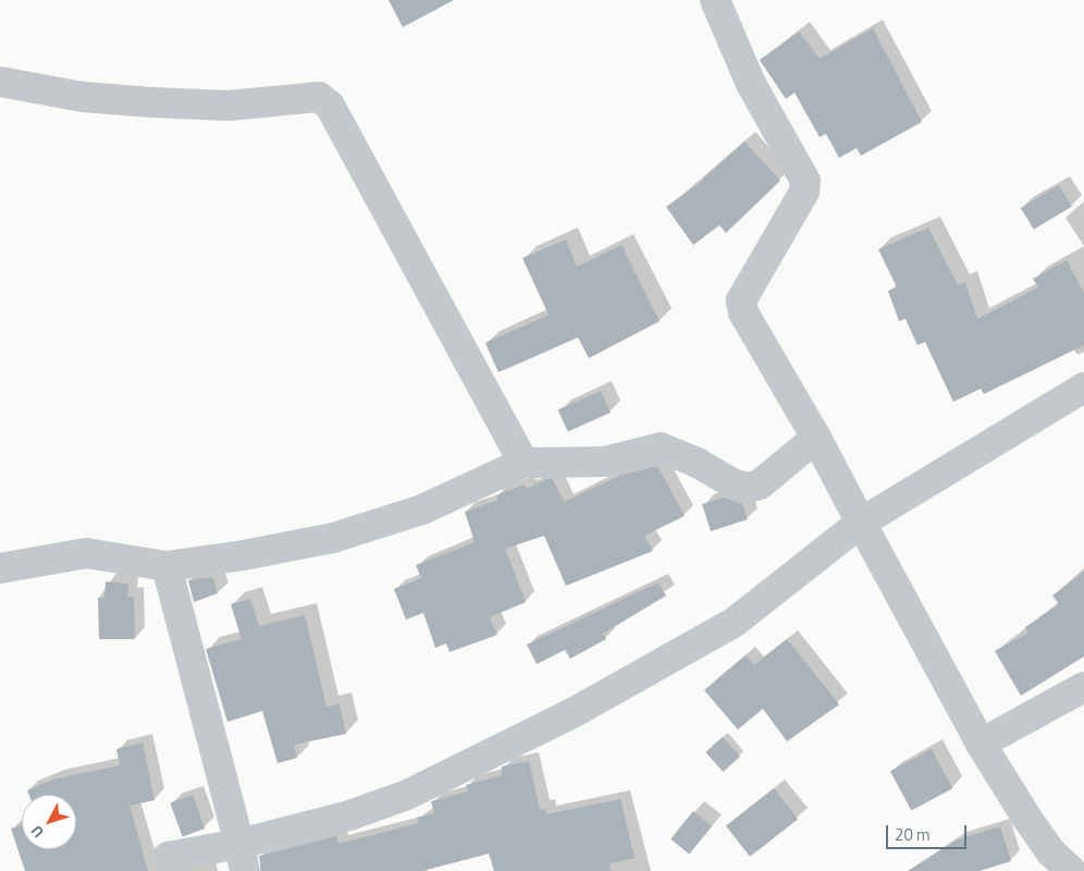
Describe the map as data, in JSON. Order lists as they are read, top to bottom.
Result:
{
  "scale_bar": "20 m",
  "north": "bottom left"
}
